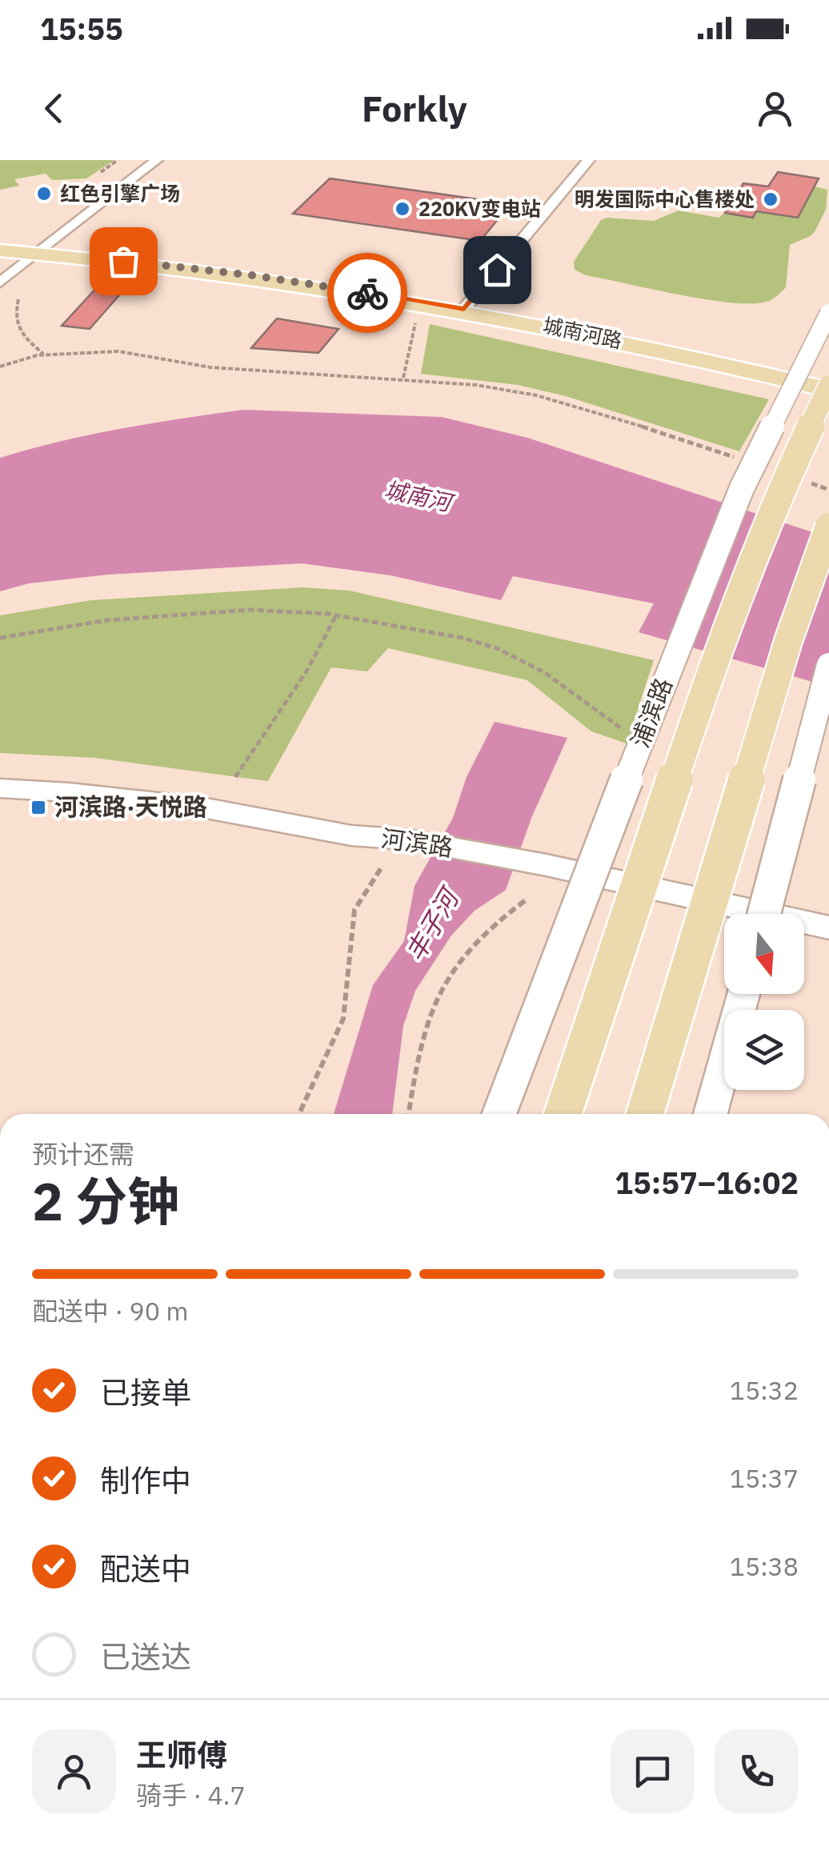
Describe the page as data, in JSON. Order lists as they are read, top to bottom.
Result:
{
  "streets": {
    "main road": ["城南河路", "浦滨路"],
    "street": ["河滨路"]
  },
  "crossings": [
    ["城南河路", "浦滨路"]
  ],
  "water": ["城南河", "丰子河"],
  "places": {
    "other": ["红色引擎广场", "明发国际中心售楼处", "220KV变电站"],
    "transit": ["河滨路·天悦路"]
  },
  "north": "bottom",
  "page": {
    "status": "15:55",
    "header": "Forkly",
    "heading": ["2 分钟", "预计还需", "15:57–16:02"],
    "panel": ["王师傅", "骑手 · 4.7"],
    "bar": "配送中 · 90 m",
    "list": [
      ["已接单", "15:32"],
      ["制作中", "15:37"],
      ["配送中", "15:38"],
      "已送达"
    ]
  }
}
